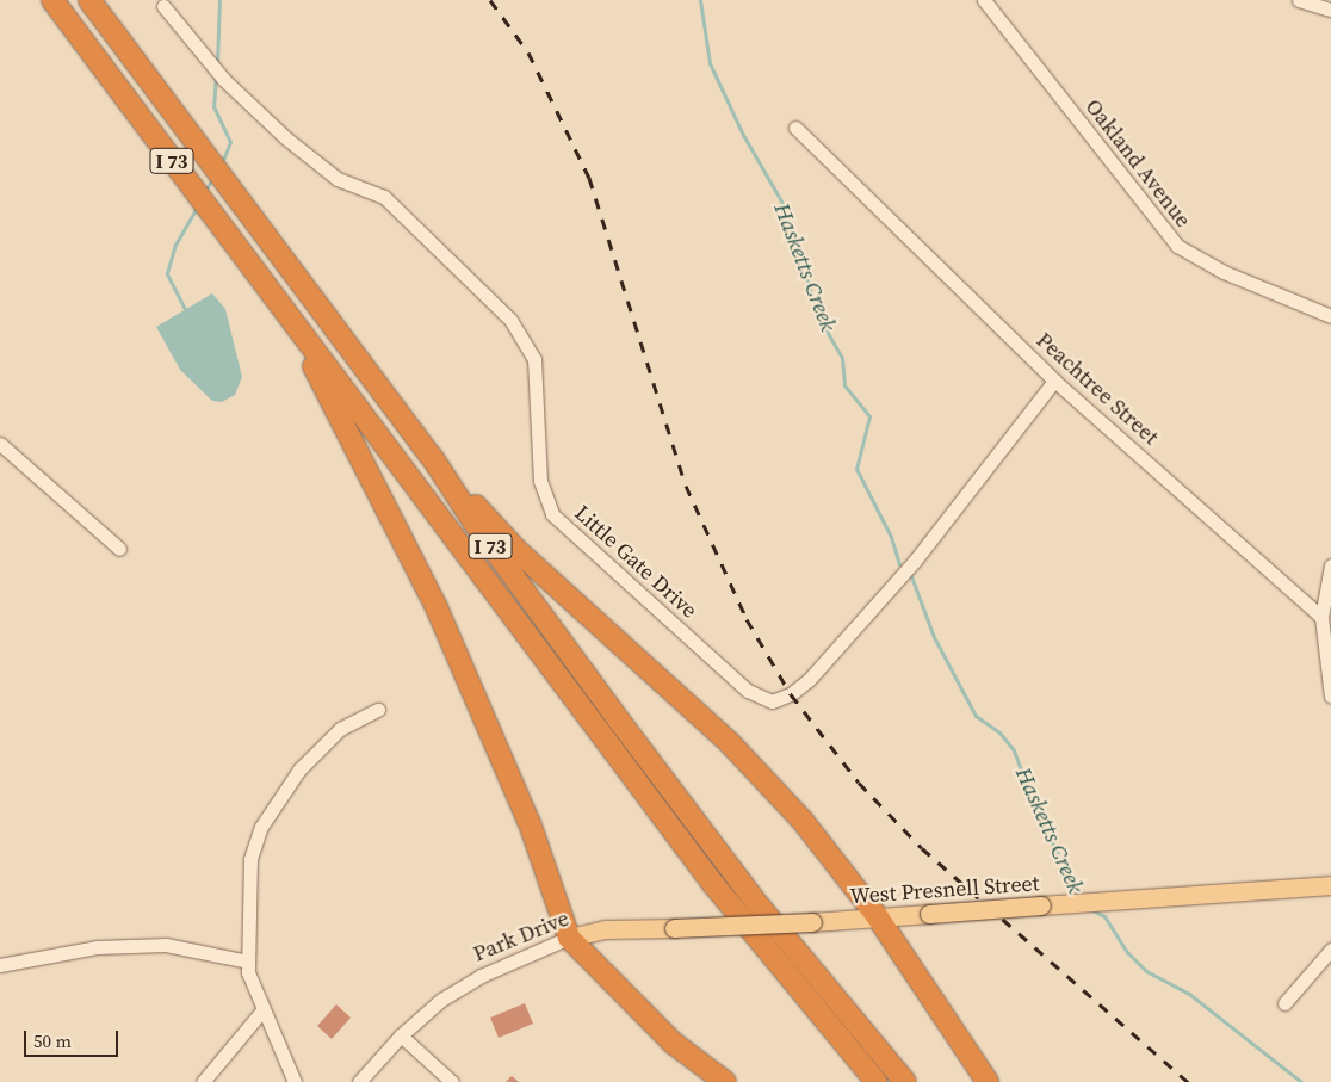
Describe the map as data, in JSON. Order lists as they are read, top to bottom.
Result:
{
  "streets": {
    "highway": ["I 73"],
    "main road": ["West Presnell Street", "Park Drive"],
    "street": ["Oakland Avenue", "Peachtree Street", "Little Gate Drive"]
  },
  "crossings": [
    ["Peachtree Street", "Little Gate Drive"],
    ["West Presnell Street", "Park Drive"]
  ],
  "water": ["Hasketts Creek"],
  "scale_bar": "50 m"
}
